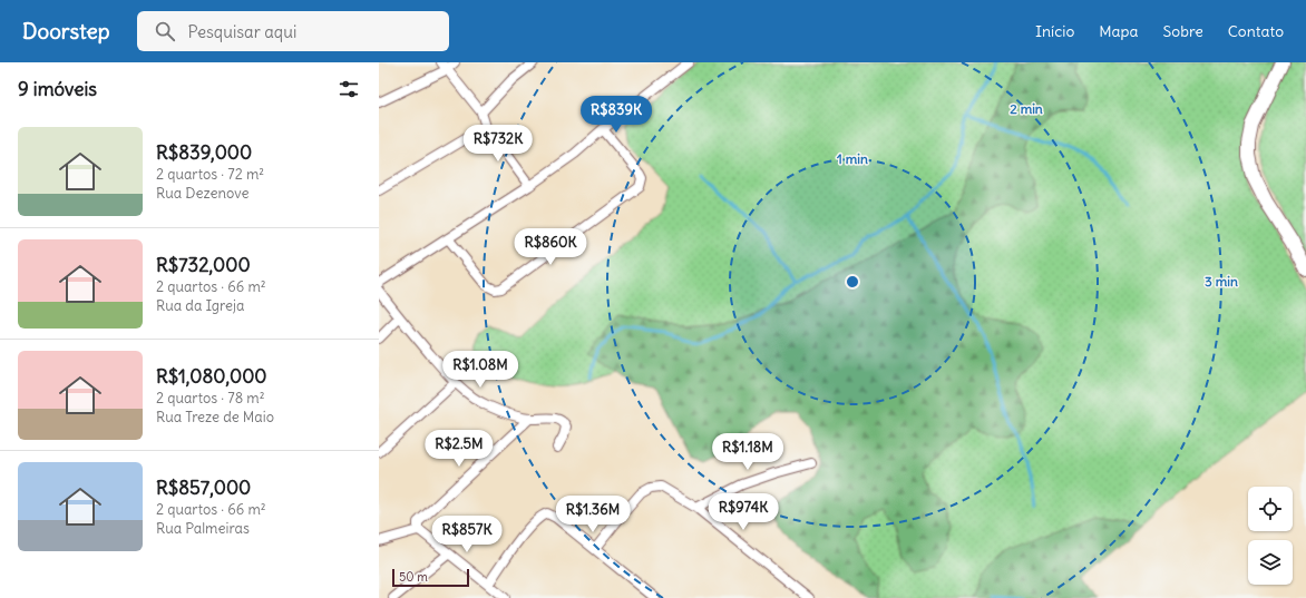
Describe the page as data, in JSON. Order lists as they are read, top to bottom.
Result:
{
  "scale_bar": "50 m",
  "page": {
    "header": "Doorstep",
    "search": "Pesquisar aqui",
    "nav": [
      "Início",
      "Mapa",
      "Sobre",
      "Contato"
    ],
    "heading": "9 imóveis",
    "price": [
      "R$839K",
      "R$732K",
      "R$860K",
      "R$1.08M",
      "R$2.5M",
      "R$1.18M",
      "R$974K",
      "R$1.36M",
      "R$857K"
    ],
    "list": [
      {
        "name": "R$839,000",
        "note": "2 quartos · 72 m² · Rua Dezenove"
      },
      {
        "name": "R$732,000",
        "note": "2 quartos · 66 m² · Rua da Igreja"
      },
      {
        "name": "R$1,080,000",
        "note": "2 quartos · 78 m² · Rua Treze de Maio"
      },
      {
        "name": "R$857,000",
        "note": "2 quartos · 66 m² · Rua Palmeiras"
      }
    ],
    "scale": "50 m"
  },
  "rings": ["2 min", "1 min", "3 min"]
}
